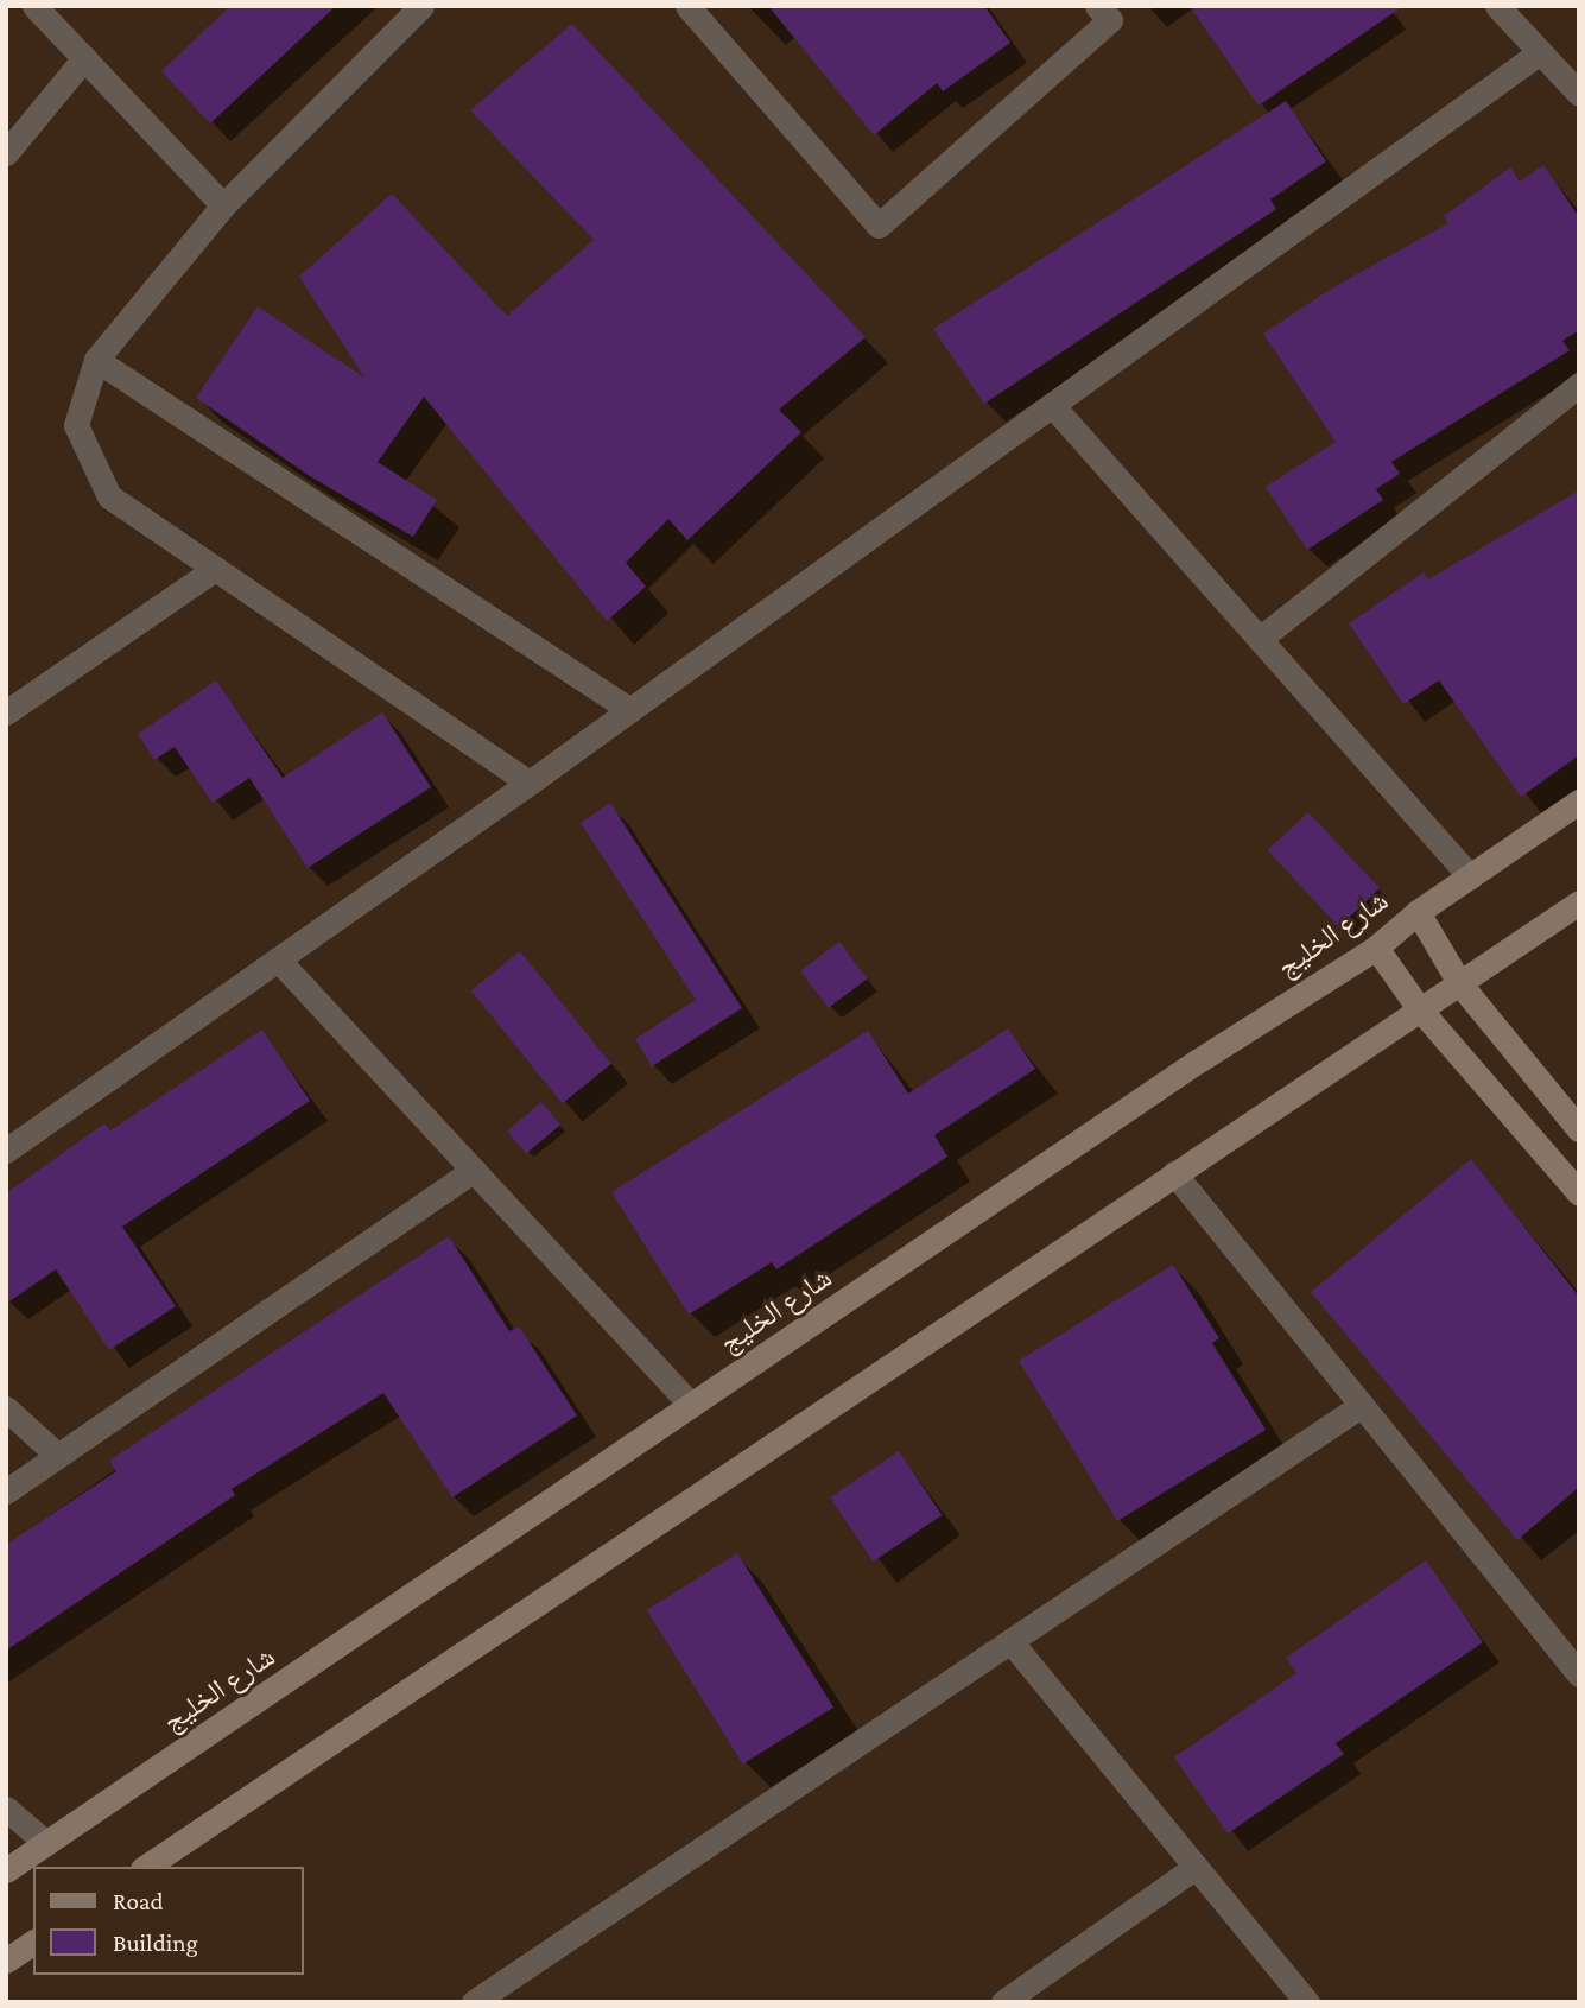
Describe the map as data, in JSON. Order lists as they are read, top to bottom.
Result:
{
  "streets": {
    "street": ["شارع الخليج"]
  },
  "legend": ["Road", "Building"]
}
